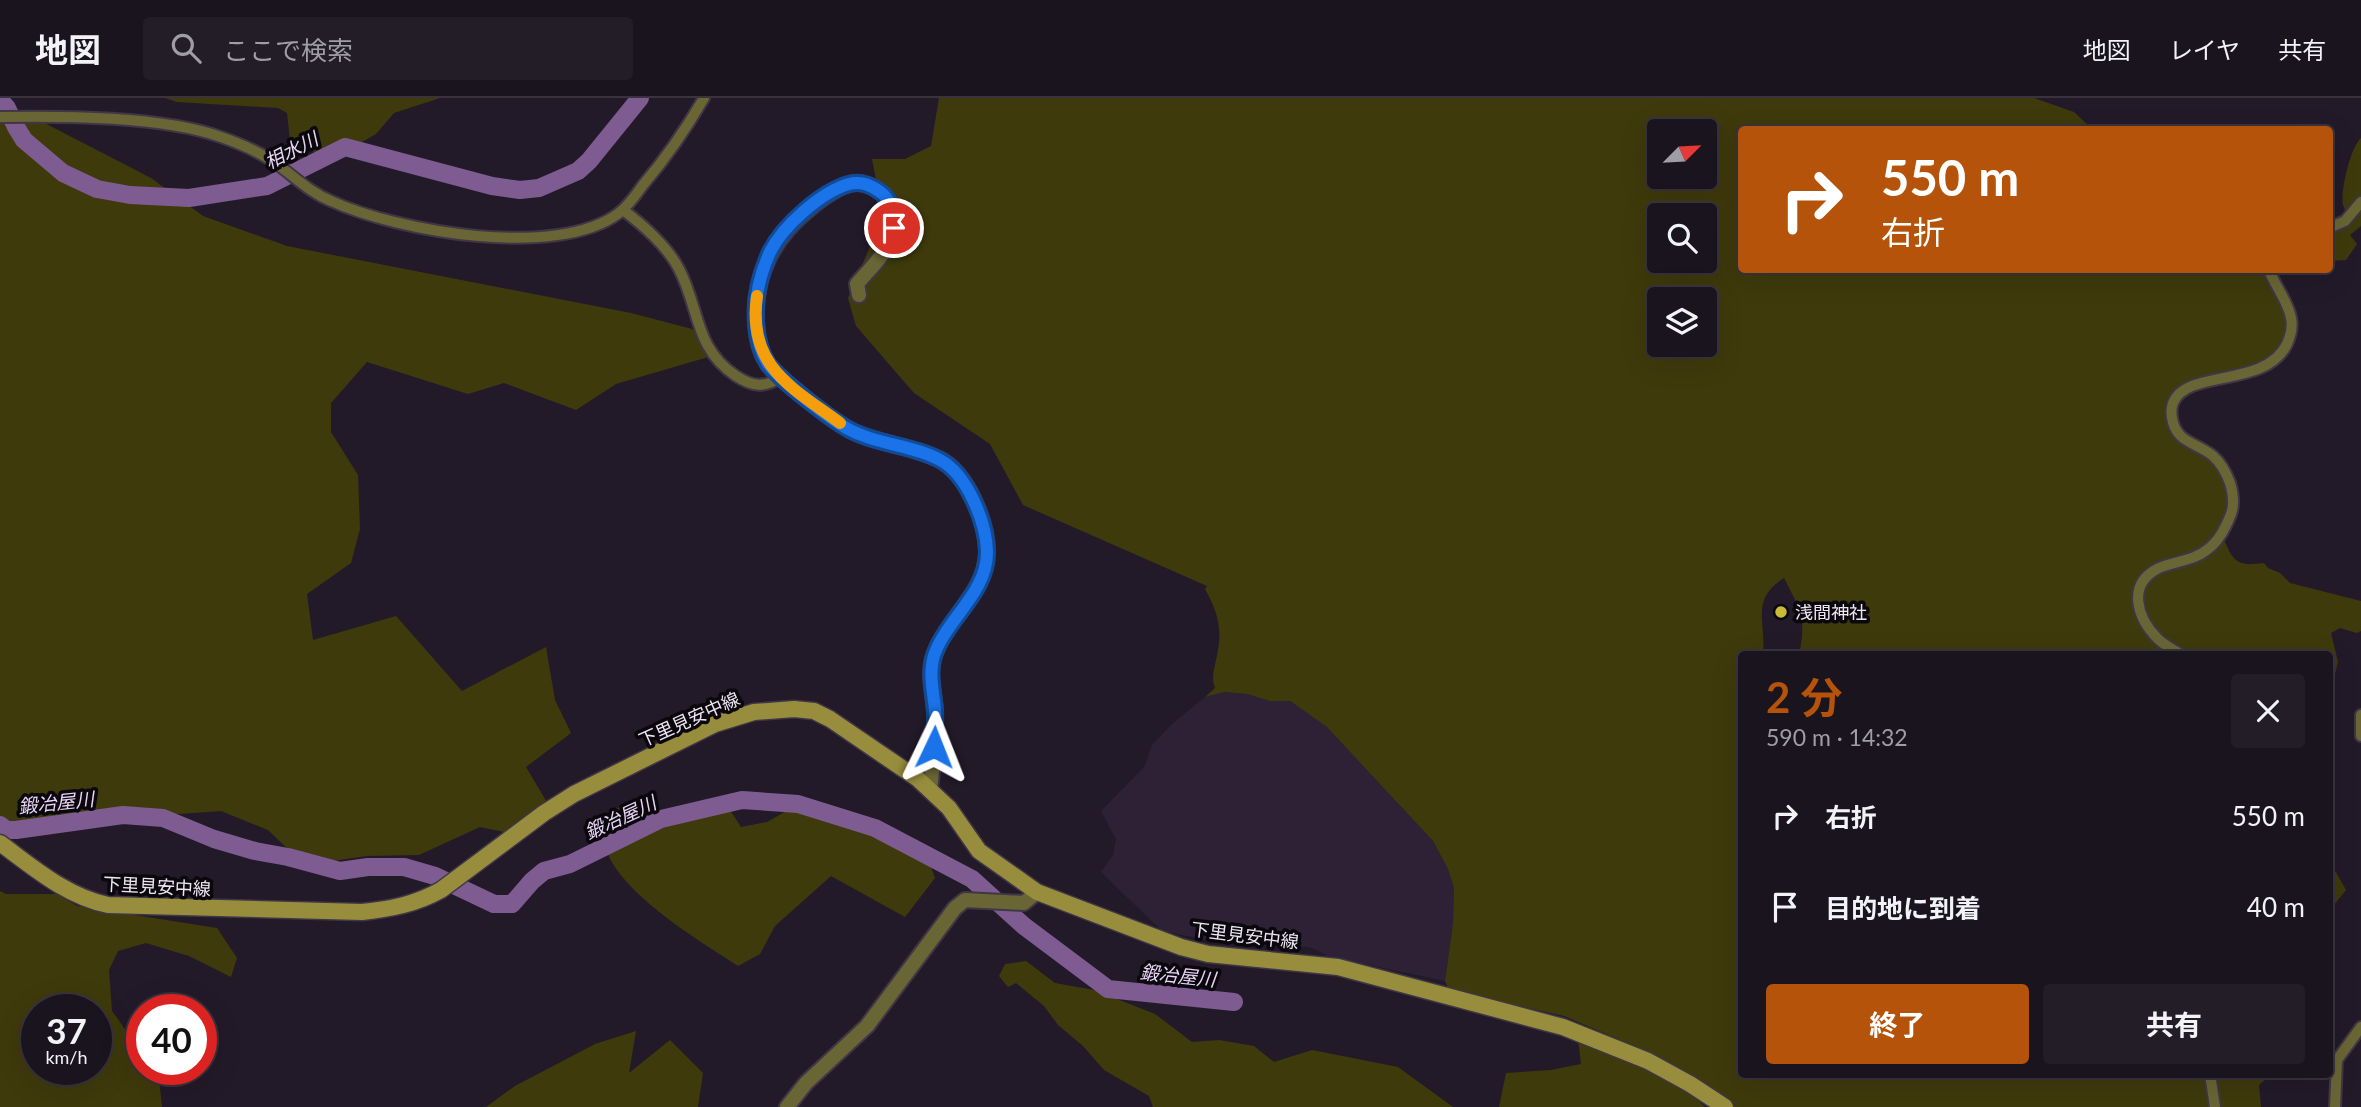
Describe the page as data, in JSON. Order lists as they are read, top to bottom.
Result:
{
  "streets": {
    "main road": ["下里見安中線"]
  },
  "water": ["相水川", "鍛冶屋川"],
  "places": ["浅間神社"],
  "north": "top right",
  "page": {
    "header": "地図",
    "search": "ここで検索",
    "nav": ["地図", "レイヤ", "共有"],
    "turn": ["550 m", "右折"],
    "heading": ["2 分", "590 m · 14:32"],
    "list": [
      {
        "name": "右折",
        "value": "550 m"
      },
      {
        "name": "目的地に到着",
        "value": "40 m"
      }
    ],
    "buttons": ["終了", "共有"],
    "speed": "37 km/h",
    "limit": "40"
  }
}
